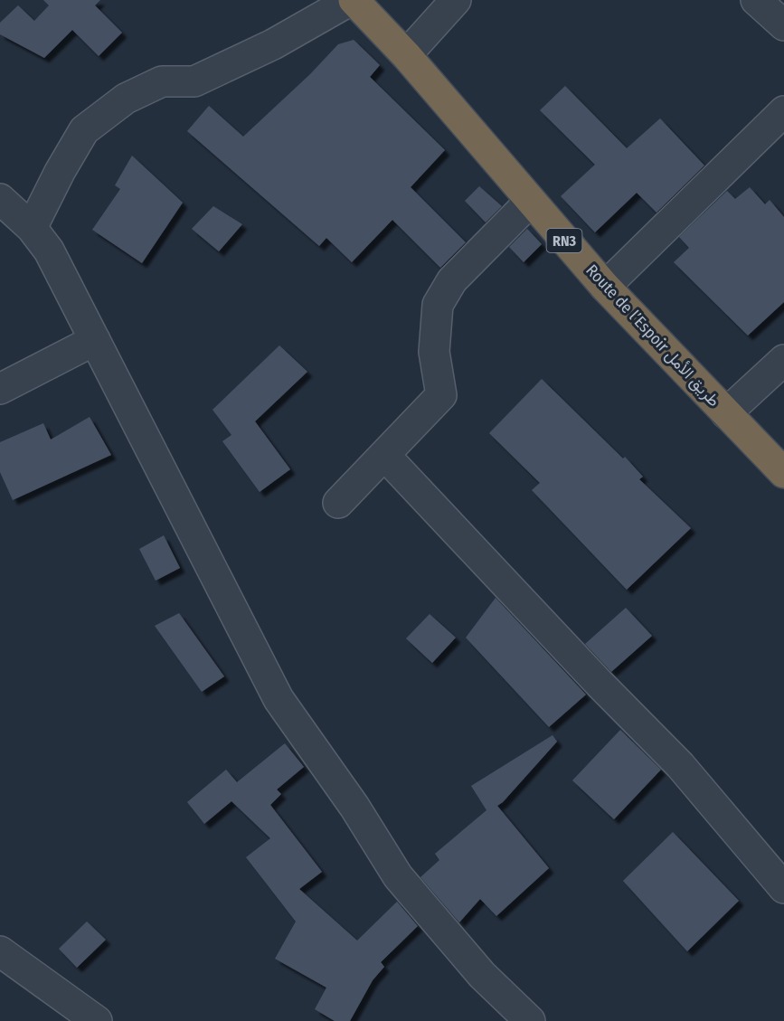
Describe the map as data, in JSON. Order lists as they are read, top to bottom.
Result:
{
  "streets": {
    "highway": ["RN3", "Route de l’Espoir طريق الأمل"]
  }
}
